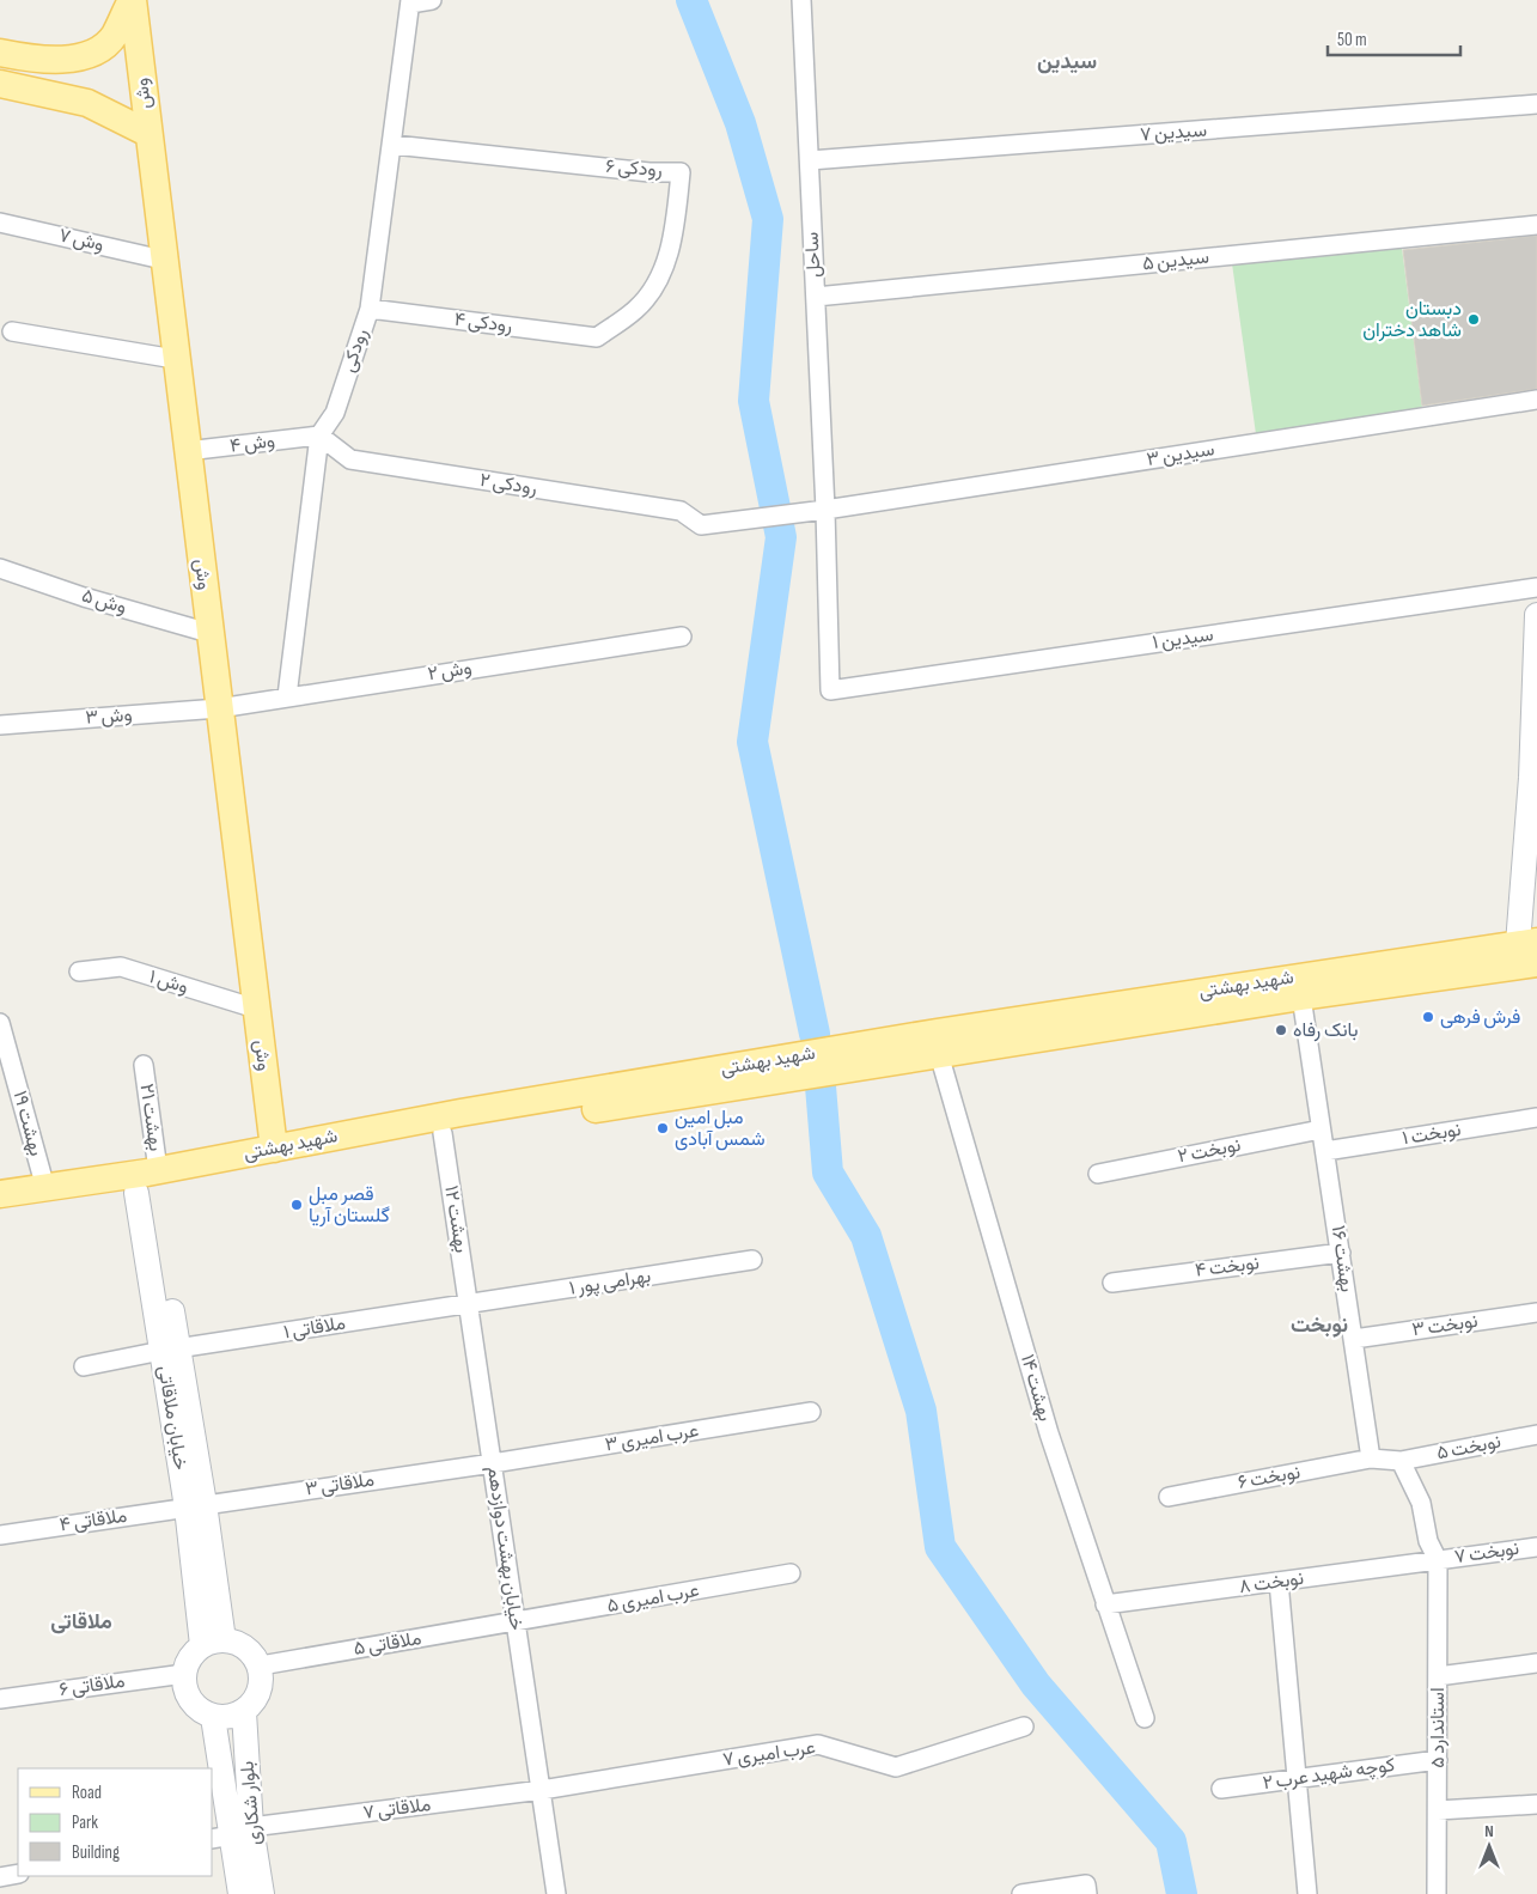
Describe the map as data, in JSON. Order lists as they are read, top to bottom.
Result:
{
  "streets": {
    "main road": [
      "وش",
      "شهید بهشتی",
      "خیابان ملاقاتی",
      "بلوار شکاری"
    ],
    "street": [
      "سیدین ۷",
      "رودکی ۶",
      "وش ۷",
      "ساحل",
      "سیدین ۵",
      "رودکی ۴",
      "رودکی",
      "وش ۴",
      "سیدین ۳",
      "رودکی ۲",
      "وش ۵",
      "سیدین ۱",
      "وش ۲",
      "وش ۳",
      "وش ۱",
      "بهشت ۲۱",
      "بهشت ۱۹",
      "۱ نوبخت",
      "۲ نوبخت",
      "۱۲ بهشت",
      "۱۶ بهشت",
      "۴ نوبخت",
      "۱ بهرامی پور",
      "۳ نوبخت",
      "ملاقاتی ۱",
      "بهشت ۱۴",
      "۳ عرب امیری",
      "۵ نوبخت",
      "نوبخت ۶",
      "ملاقاتی ۳",
      "ملاقاتی ۴",
      "خیابان بهشت دوازدهم",
      "۷ نوبخت",
      "۸ نوبخت",
      "۵ عرب امیری",
      "ملاقاتی ۵",
      "۶ ملاقاتی",
      "۵ استاندارد",
      "۷ عرب امیری",
      "کوچه شهید عرب ۲",
      "۷ ملاقاتی"
    ]
  },
  "crossings": [
    ["وش", "وش ۷"],
    ["وش", "وش ۴"],
    ["وش", "وش ۵"],
    ["وش", "وش ۲"],
    ["وش", "وش ۳"],
    ["وش", "وش ۱"],
    ["وش", "شهید بهشتی"],
    ["سیدین ۷", "ساحل"],
    ["رودکی ۶", "رودکی ۴"],
    ["رودکی ۶", "رودکی"],
    ["ساحل", "سیدین ۵"],
    ["ساحل", "سیدین ۳"],
    ["ساحل", "سیدین ۱"],
    ["رودکی ۴", "رودکی"],
    ["رودکی", "وش ۴"],
    ["رودکی", "رودکی ۲"],
    ["رودکی", "وش ۲"],
    ["وش ۴", "رودکی ۲"],
    ["سیدین ۳", "رودکی ۲"],
    ["وش ۲", "وش ۳"],
    ["شهید بهشتی", "بهشت ۲۱"],
    ["شهید بهشتی", "بهشت ۱۹"],
    ["شهید بهشتی", "۱۲ بهشت"],
    ["شهید بهشتی", "۱۶ بهشت"],
    ["شهید بهشتی", "بهشت ۱۴"],
    ["شهید بهشتی", "خیابان ملاقاتی"],
    ["بهشت ۲۱", "خیابان ملاقاتی"],
    ["۱ نوبخت", "۱۶ بهشت"],
    ["۲ نوبخت", "۱۶ بهشت"],
    ["۱۲ بهشت", "۱ بهرامی پور"],
    ["۱۲ بهشت", "ملاقاتی ۱"],
    ["۱۲ بهشت", "خیابان بهشت دوازدهم"],
    ["۱۶ بهشت", "۴ نوبخت"],
    ["۱۶ بهشت", "۳ نوبخت"],
    ["۱۶ بهشت", "نوبخت ۶"],
    ["۱ بهرامی پور", "ملاقاتی ۱"],
    ["۱ بهرامی پور", "خیابان بهشت دوازدهم"],
    ["ملاقاتی ۱", "خیابان ملاقاتی"],
    ["ملاقاتی ۱", "خیابان بهشت دوازدهم"],
    ["بهشت ۱۴", "۸ نوبخت"],
    ["خیابان ملاقاتی", "ملاقاتی ۳"],
    ["خیابان ملاقاتی", "ملاقاتی ۴"],
    ["خیابان ملاقاتی", "ملاقاتی ۵"],
    ["خیابان ملاقاتی", "۶ ملاقاتی"],
    ["خیابان ملاقاتی", "بلوار شکاری"],
    ["۳ عرب امیری", "ملاقاتی ۳"],
    ["۳ عرب امیری", "خیابان بهشت دوازدهم"],
    ["ملاقاتی ۳", "ملاقاتی ۴"],
    ["ملاقاتی ۳", "خیابان بهشت دوازدهم"],
    ["خیابان بهشت دوازدهم", "۵ عرب امیری"],
    ["خیابان بهشت دوازدهم", "ملاقاتی ۵"],
    ["خیابان بهشت دوازدهم", "۷ عرب امیری"],
    ["خیابان بهشت دوازدهم", "۷ ملاقاتی"],
    ["۷ نوبخت", "۸ نوبخت"],
    ["۷ نوبخت", "۵ استاندارد"],
    ["۸ نوبخت", "۵ استاندارد"],
    ["۵ عرب امیری", "ملاقاتی ۵"],
    ["ملاقاتی ۵", "۶ ملاقاتی"],
    ["ملاقاتی ۵", "بلوار شکاری"],
    ["۶ ملاقاتی", "بلوار شکاری"],
    ["۵ استاندارد", "کوچه شهید عرب ۲"],
    ["۷ عرب امیری", "۷ ملاقاتی"],
    ["بلوار شکاری", "۷ ملاقاتی"]
  ],
  "districts": ["سیدین", "نوبخت", "ملاقاتی"],
  "places": [
    "دبستان شاهد دختران",
    "فرش فرهی",
    "بانک رفاه",
    "مبل امین شمس آبادی",
    "قصر مبل گلستان آریا"
  ],
  "legend": ["Road", "Park", "Building"],
  "scale_bar": "50 m",
  "north": "top"
}
